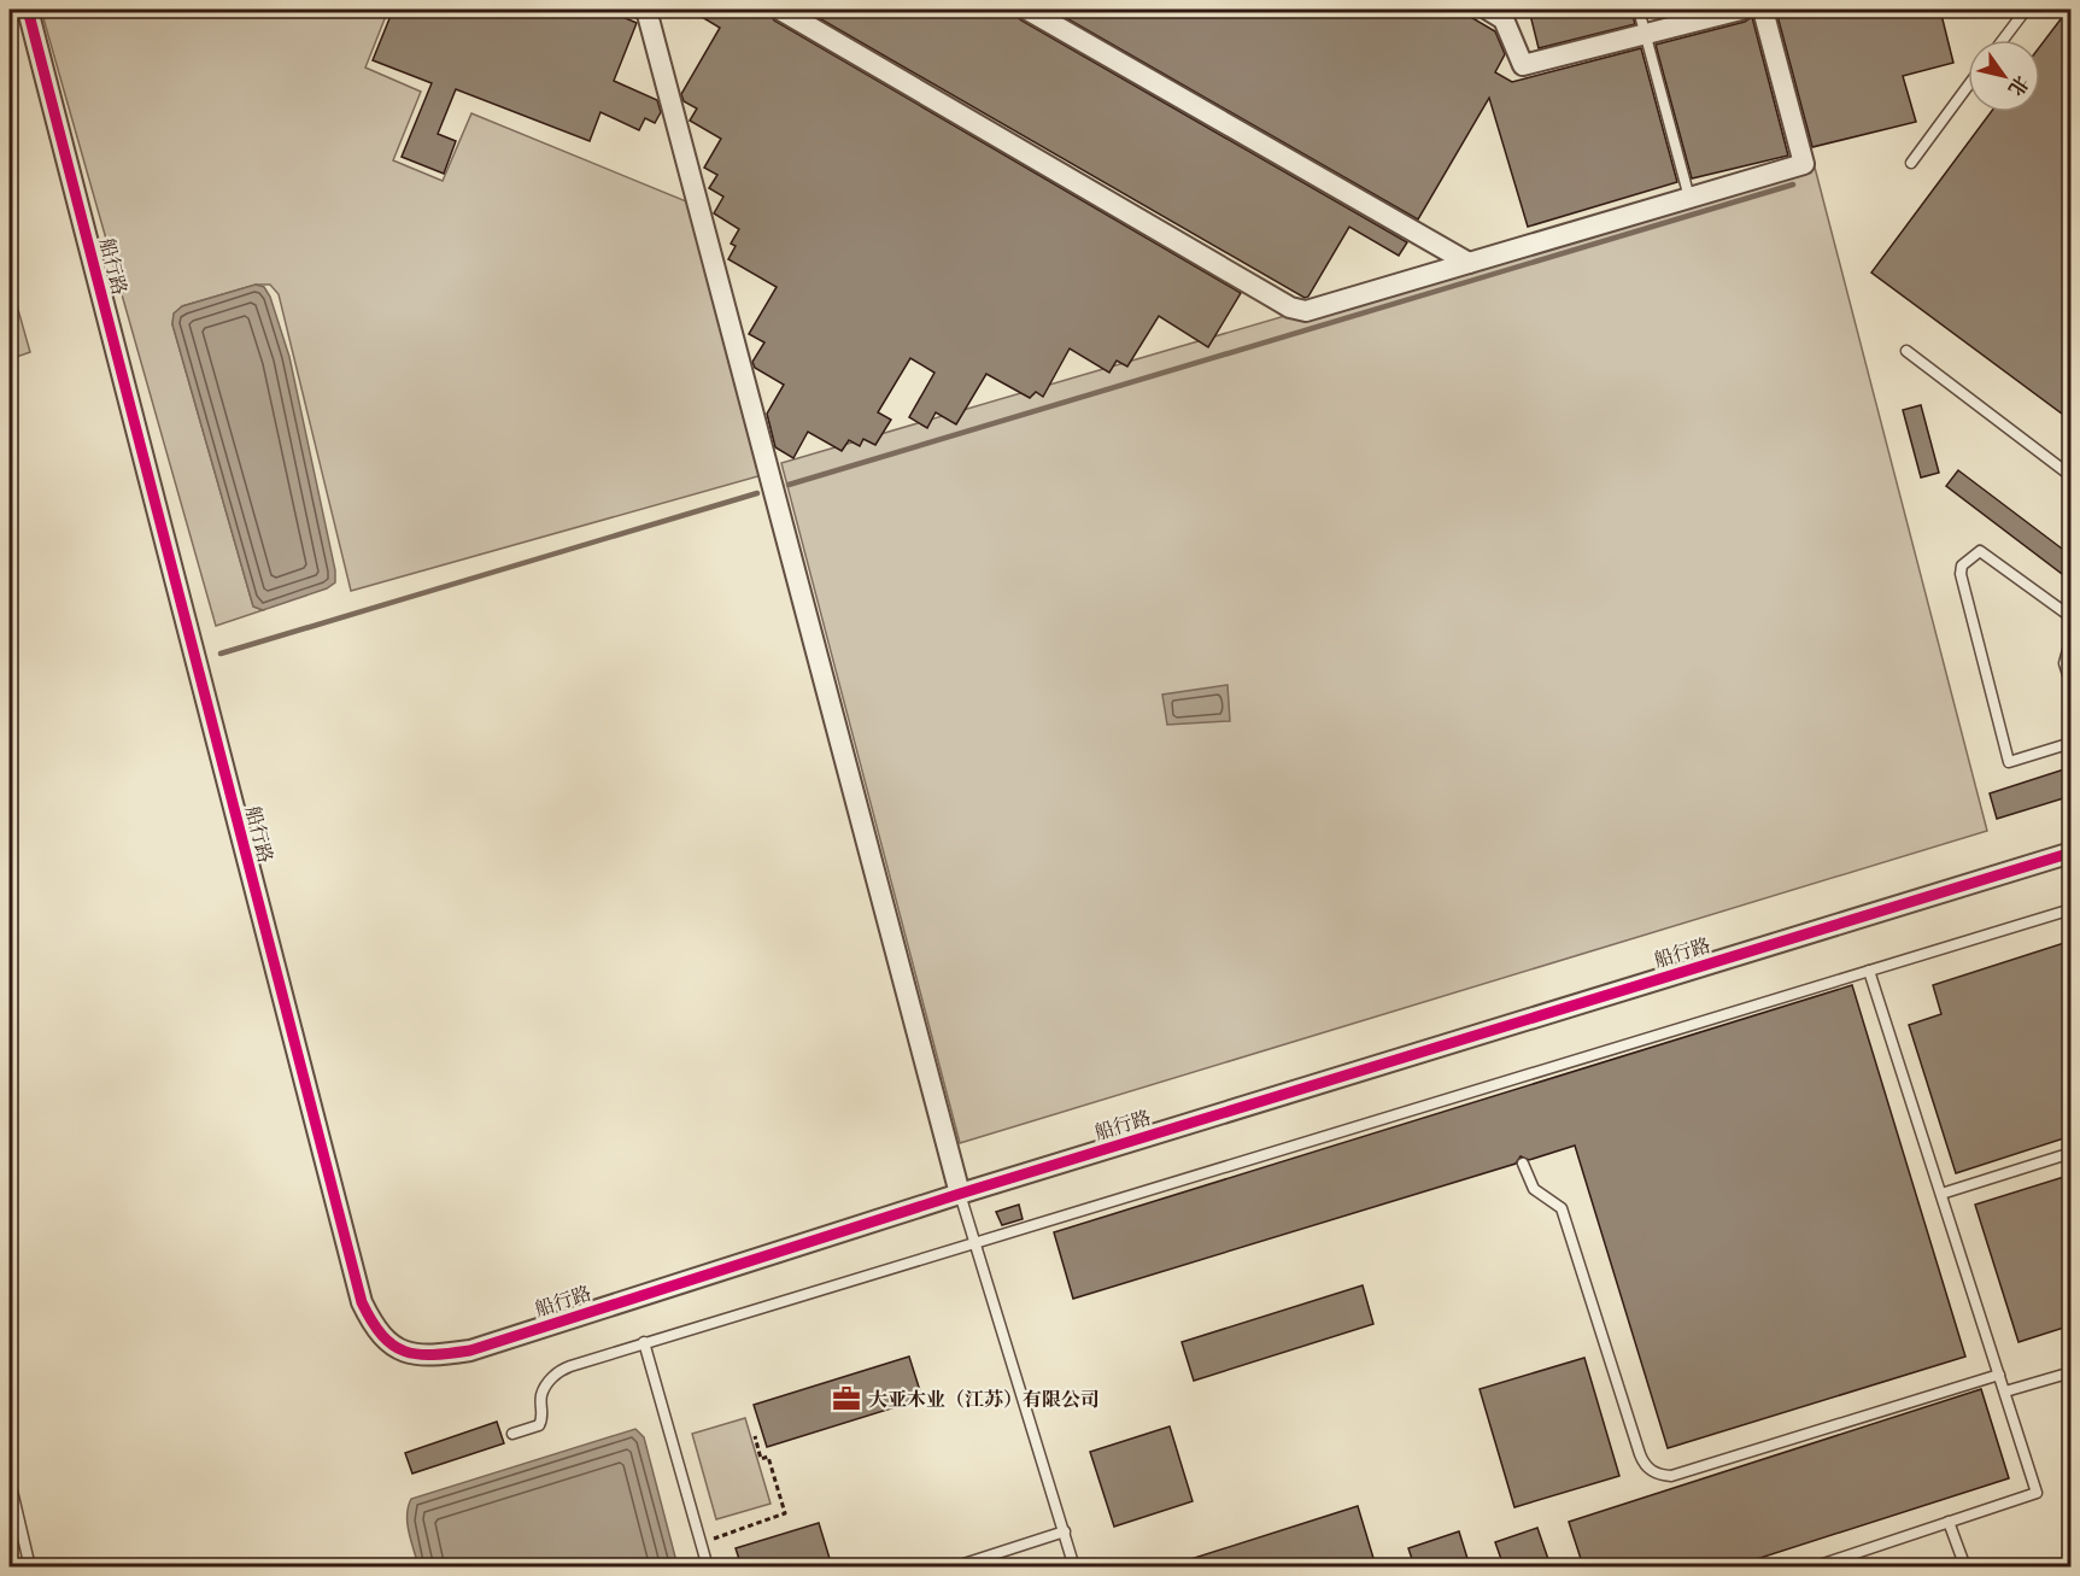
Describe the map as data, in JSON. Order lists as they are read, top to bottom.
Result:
{
  "streets": {
    "street": ["船行路"]
  },
  "places": {
    "office": ["大亚木业（江苏）有限公司"]
  },
  "north": "bottom right"
}
